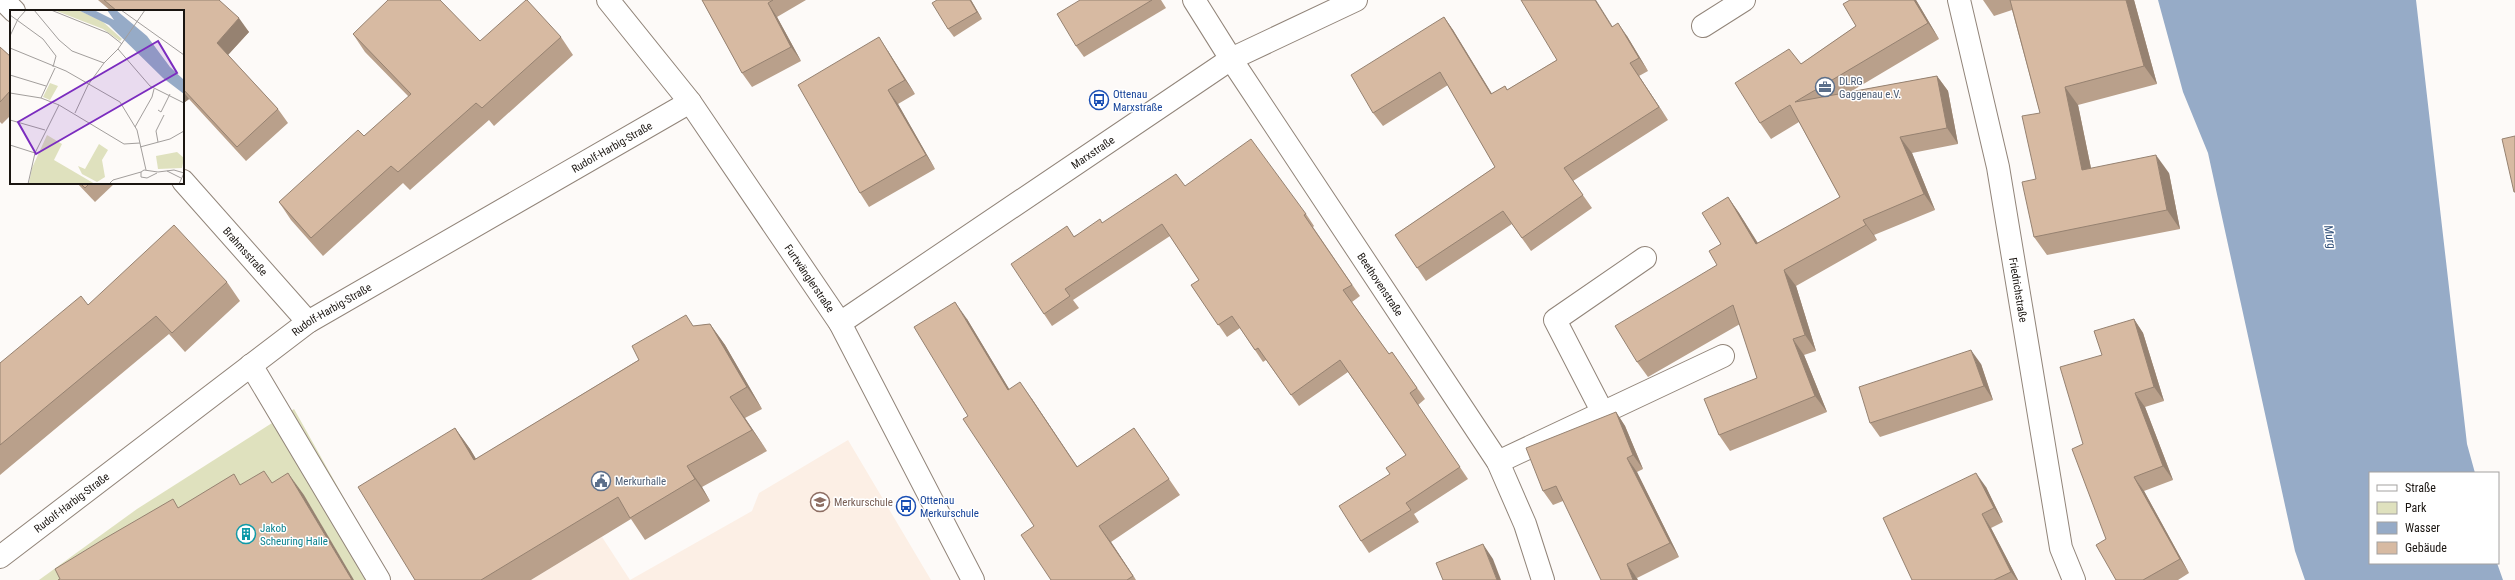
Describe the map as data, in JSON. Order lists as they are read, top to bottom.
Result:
{
  "streets": {
    "street": [
      "Rudolf-Harbig-Straße",
      "Marxstraße",
      "Brahmsstraße",
      "Furtwänglerstraße",
      "Beethovenstraße",
      "Friedrichstraße"
    ]
  },
  "crossings": [
    ["Rudolf-Harbig-Straße", "Brahmsstraße"],
    ["Rudolf-Harbig-Straße", "Furtwänglerstraße"],
    ["Marxstraße", "Furtwänglerstraße"],
    ["Marxstraße", "Beethovenstraße"]
  ],
  "water": ["Murg"],
  "places": {
    "office": ["DLRG Gaggenau e.V."],
    "bus stop": ["Ottenau Marxstraße", "Ottenau Merkurschule"],
    "public building": ["Merkurhalle"],
    "school or university": ["Merkurschule"],
    "building": ["Jakob Scheuring Halle"]
  },
  "legend": [
    "Straße",
    "Park",
    "Wasser",
    "Gebäude"
  ]
}
